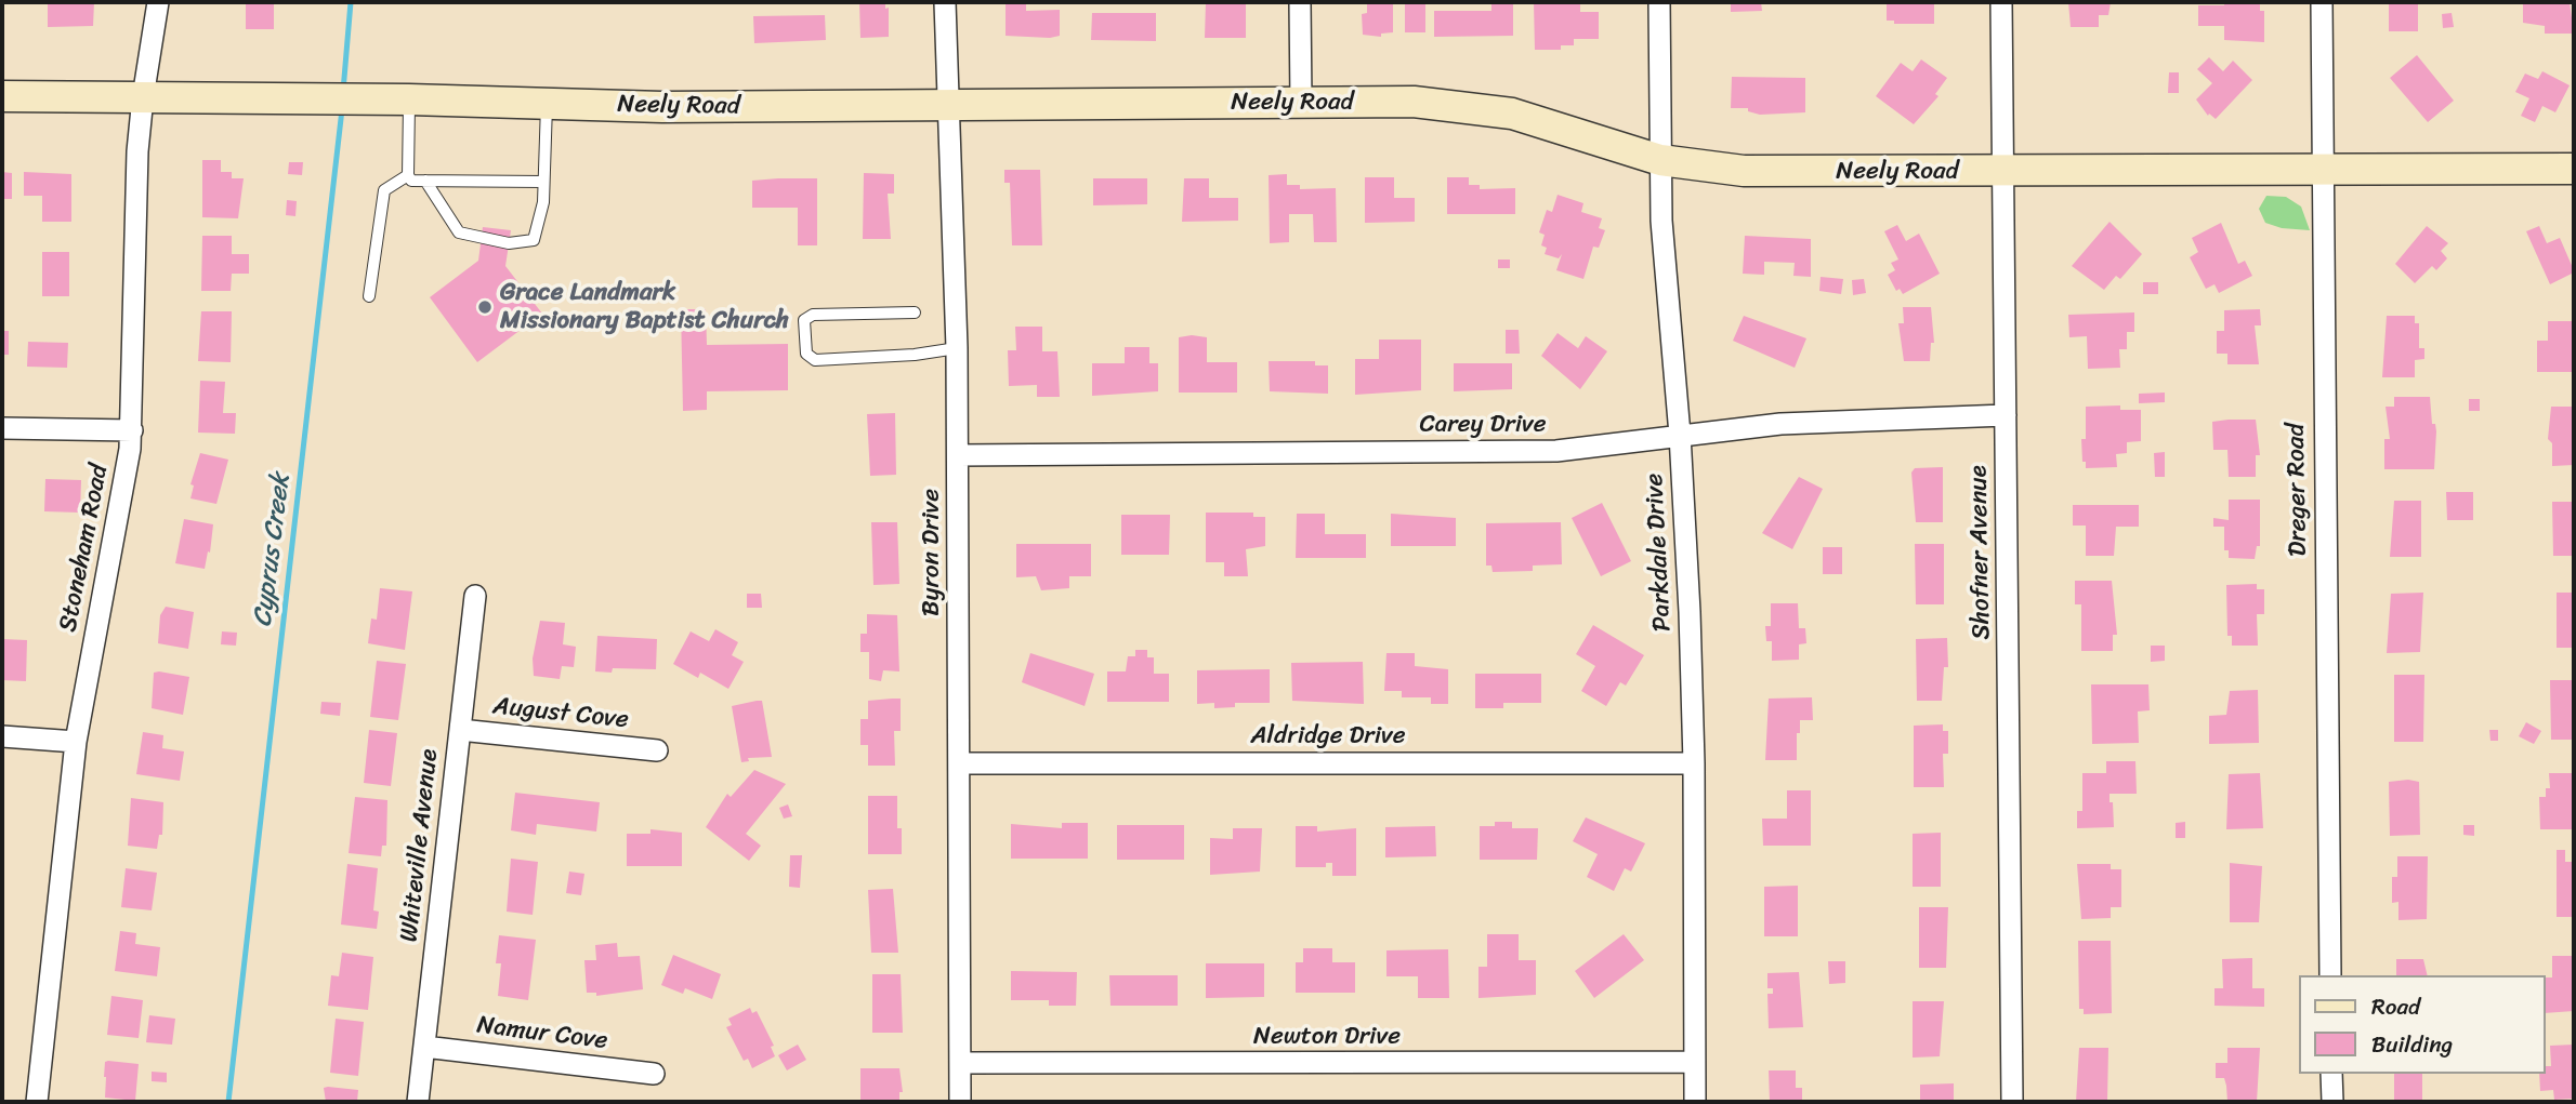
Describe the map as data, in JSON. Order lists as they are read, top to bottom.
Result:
{
  "streets": {
    "street": [
      "Neely Road",
      "Carey Drive",
      "Dreger Road",
      "Stoneham Road",
      "Byron Drive",
      "Parkdale Drive",
      "Shofner Avenue",
      "August Cove",
      "Aldridge Drive",
      "Whiteville Avenue",
      "Namur Cove",
      "Newton Drive"
    ]
  },
  "crossings": [
    ["Neely Road", "Dreger Road"],
    ["Neely Road", "Stoneham Road"],
    ["Neely Road", "Byron Drive"],
    ["Neely Road", "Parkdale Drive"],
    ["Neely Road", "Shofner Avenue"],
    ["Carey Drive", "Byron Drive"],
    ["Carey Drive", "Parkdale Drive"],
    ["Carey Drive", "Shofner Avenue"],
    ["Byron Drive", "Aldridge Drive"],
    ["Byron Drive", "Newton Drive"],
    ["Parkdale Drive", "Aldridge Drive"],
    ["Parkdale Drive", "Newton Drive"],
    ["August Cove", "Whiteville Avenue"],
    ["Whiteville Avenue", "Namur Cove"]
  ],
  "water": ["Cyprus Creek"],
  "places": ["Grace Landmark Missionary Baptist Church"],
  "legend": ["Road", "Building"]
}
